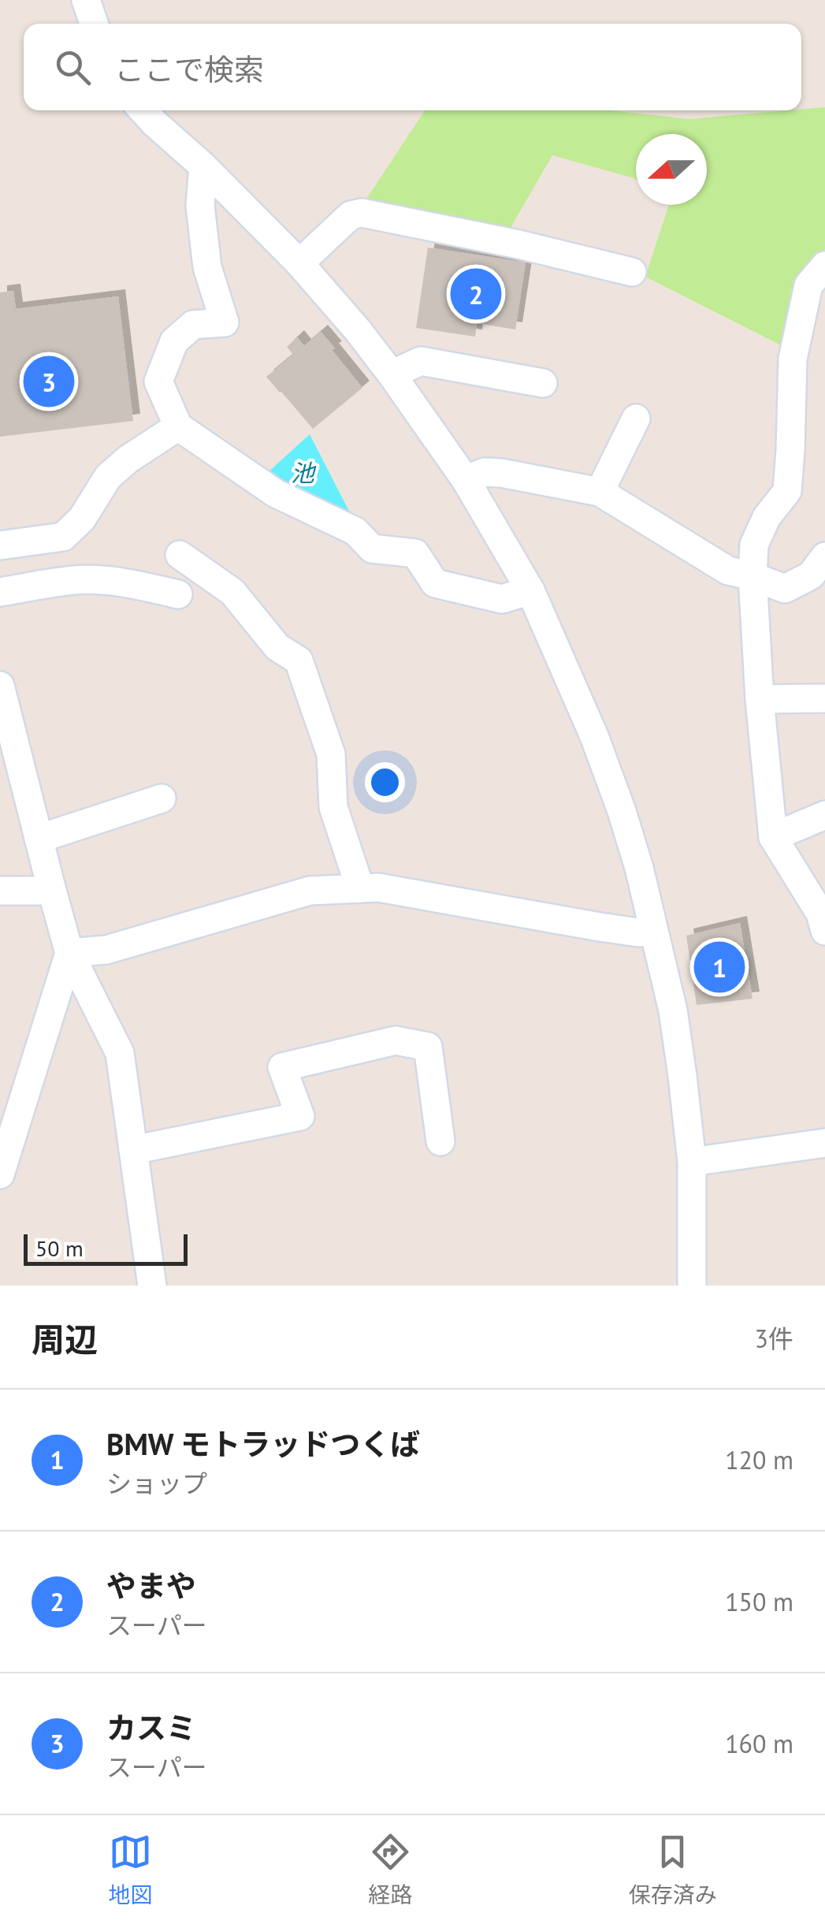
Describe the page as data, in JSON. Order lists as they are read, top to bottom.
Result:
{
  "water": ["池"],
  "scale_bar": "50 m",
  "north": "left",
  "page": {
    "search": "ここで検索",
    "pins": ["2", "3", "1"],
    "scale": "50 m",
    "heading": ["周辺", "3件"],
    "list": [
      {
        "mark": "1",
        "name": "BMW モトラッドつくば",
        "note": "ショップ",
        "value": "120 m"
      },
      {
        "mark": "2",
        "name": "やまや",
        "note": "スーパー",
        "value": "150 m"
      },
      {
        "mark": "3",
        "name": "カスミ",
        "note": "スーパー",
        "value": "160 m"
      }
    ],
    "nav": ["地図", "経路", "保存済み"]
  }
}
